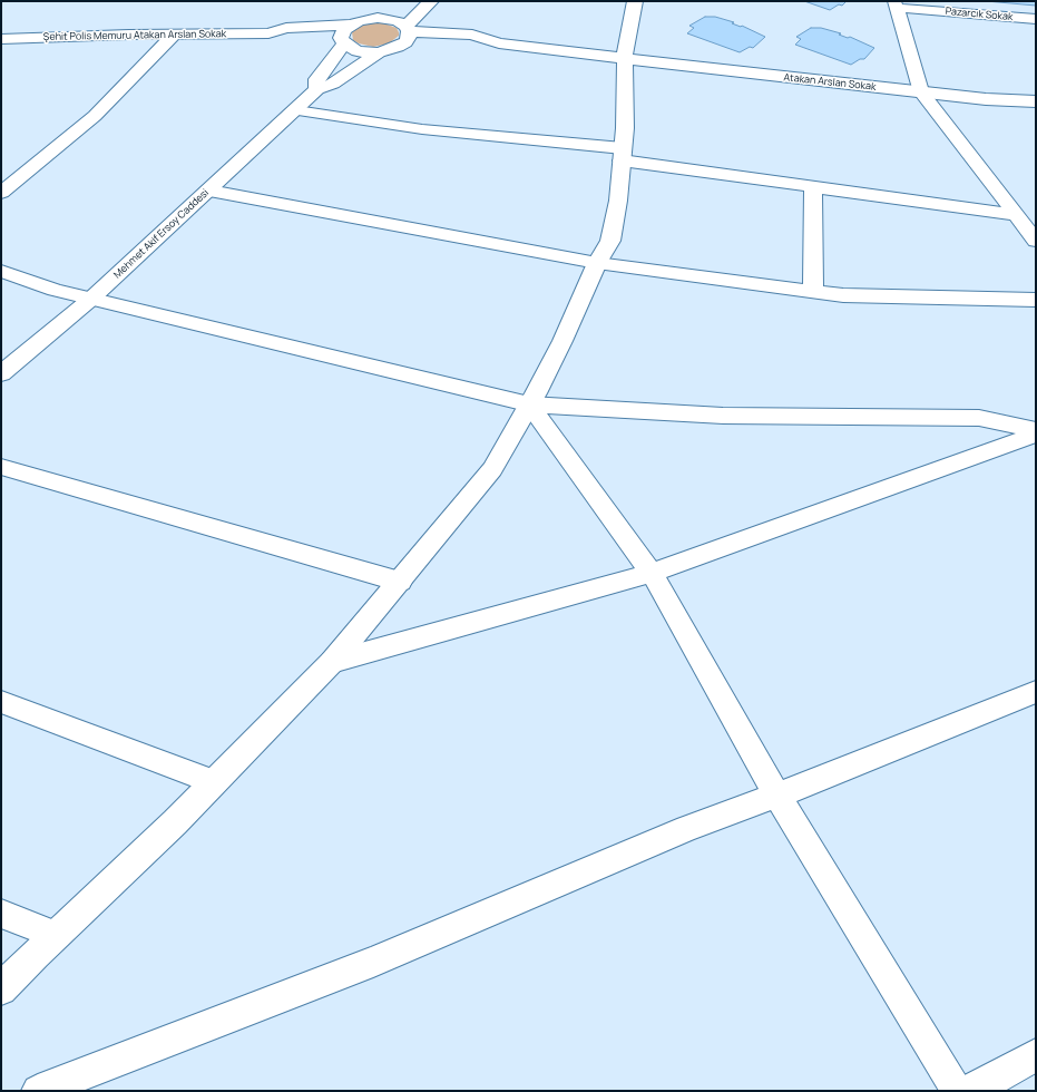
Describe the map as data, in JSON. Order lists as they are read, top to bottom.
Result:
{
  "streets": {
    "street": [
      "Pazarcık Sokak",
      "Şehit Polis Memuru Atakan Arslan Sokak",
      "Atakan Arslan Sokak",
      "Mehmet Akif Ersoy Caddesi"
    ]
  }
}
